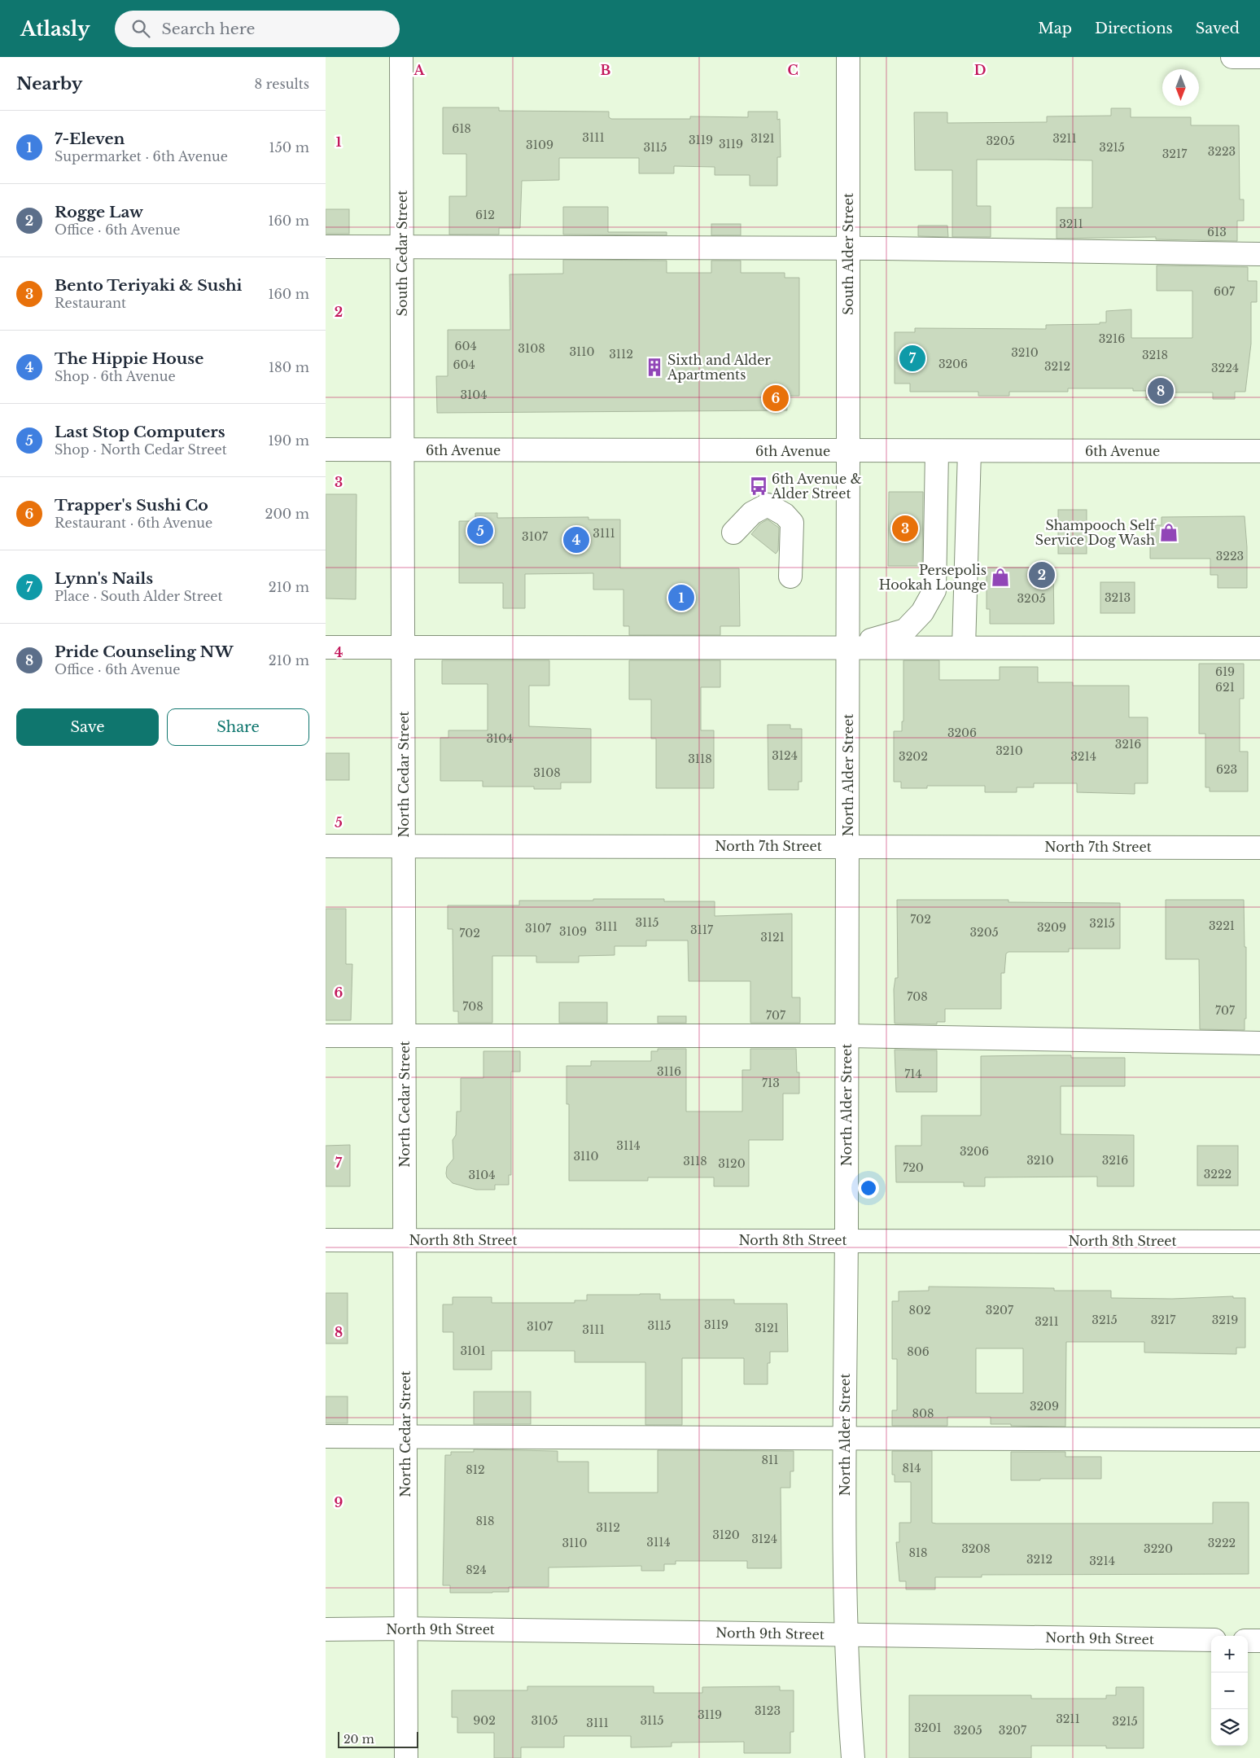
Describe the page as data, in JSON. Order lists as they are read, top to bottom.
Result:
{
  "streets": {
    "street": [
      "South Cedar Street",
      "South Alder Street",
      "6th Avenue",
      "North Cedar Street",
      "North Alder Street",
      "North 7th Street",
      "North 8th Street",
      "North 9th Street"
    ]
  },
  "crossings": [
    ["South Cedar Street", "6th Avenue"],
    ["South Cedar Street", "North Cedar Street"],
    ["South Alder Street", "6th Avenue"],
    ["South Alder Street", "North Alder Street"],
    ["6th Avenue", "North Cedar Street"],
    ["6th Avenue", "North Alder Street"],
    ["North Cedar Street", "North 7th Street"],
    ["North Cedar Street", "North 8th Street"],
    ["North Cedar Street", "North 9th Street"],
    ["North Alder Street", "North 7th Street"],
    ["North Alder Street", "North 8th Street"],
    ["North Alder Street", "North 9th Street"]
  ],
  "places": {
    "building": ["Sixth and Alder Apartments"],
    "bus stop": ["6th Avenue & Alder Street"],
    "shop": ["Shampooch Self Service Dog Wash", "Persepolis Hookah Lounge"]
  },
  "house_numbers": [
    "618",
    "3111",
    "3121",
    "3211",
    "3119",
    "3205",
    "3119",
    "3109",
    "3115",
    "3215",
    "3223",
    "3217",
    "612",
    "3211",
    "613",
    "607",
    "3216",
    "604",
    "3108",
    "3110",
    "3210",
    "3112",
    "3218",
    "3206",
    "604",
    "3212",
    "3224",
    "3104",
    "3111",
    "3107",
    "3223",
    "3213",
    "3205",
    "619",
    "621",
    "3206",
    "3104",
    "3216",
    "3210",
    "3124",
    "3202",
    "3214",
    "3118",
    "623",
    "3108",
    "702",
    "3115",
    "3215",
    "3221",
    "3111",
    "3209",
    "3107",
    "3117",
    "3109",
    "3205",
    "702",
    "3121",
    "708",
    "708",
    "707",
    "707",
    "3116",
    "714",
    "713",
    "3114",
    "3206",
    "3110",
    "3210",
    "3216",
    "3118",
    "3120",
    "720",
    "3222",
    "3104",
    "802",
    "3207",
    "3215",
    "3217",
    "3219",
    "3211",
    "3119",
    "3115",
    "3107",
    "3121",
    "3111",
    "3101",
    "806",
    "3209",
    "808",
    "811",
    "814",
    "812",
    "818",
    "3112",
    "3120",
    "3124",
    "3114",
    "3110",
    "3222",
    "3208",
    "3220",
    "818",
    "3212",
    "3214",
    "824",
    "3123",
    "3119",
    "3211",
    "902",
    "3105",
    "3115",
    "3215",
    "3111",
    "3201",
    "3205",
    "3207"
  ],
  "scale_bar": "20 m",
  "north": "bottom",
  "page": {
    "header": "Atlasly",
    "search": "Search here",
    "nav": ["Map", "Directions", "Saved"],
    "heading": ["Nearby", "8 results"],
    "list": [
      {
        "mark": "1",
        "name": "7-Eleven",
        "note": "Supermarket · 6th Avenue",
        "value": "150 m"
      },
      {
        "mark": "2",
        "name": "Rogge Law",
        "note": "Office · 6th Avenue",
        "value": "160 m"
      },
      {
        "mark": "3",
        "name": "Bento Teriyaki & Sushi",
        "note": "Restaurant",
        "value": "160 m"
      },
      {
        "mark": "4",
        "name": "The Hippie House",
        "note": "Shop · 6th Avenue",
        "value": "180 m"
      },
      {
        "mark": "5",
        "name": "Last Stop Computers",
        "note": "Shop · North Cedar Street",
        "value": "190 m"
      },
      {
        "mark": "6",
        "name": "Trapper's Sushi Co",
        "note": "Restaurant · 6th Avenue",
        "value": "200 m"
      },
      {
        "mark": "7",
        "name": "Lynn's Nails",
        "note": "Place · South Alder Street",
        "value": "210 m"
      },
      {
        "mark": "8",
        "name": "Pride Counseling NW",
        "note": "Office · 6th Avenue",
        "value": "210 m"
      }
    ],
    "pins": [
      "7",
      "8",
      "6",
      "3",
      "5",
      "4",
      "2",
      "1"
    ],
    "buttons": ["Save", "Share"],
    "map_buttons": ["+", "−"],
    "scale": "20 m"
  },
  "grid": {
    "columns": [
      "A",
      "B",
      "C",
      "D"
    ],
    "rows": [
      "1",
      "2",
      "3",
      "4",
      "5",
      "6",
      "7",
      "8",
      "9"
    ]
  }
}
